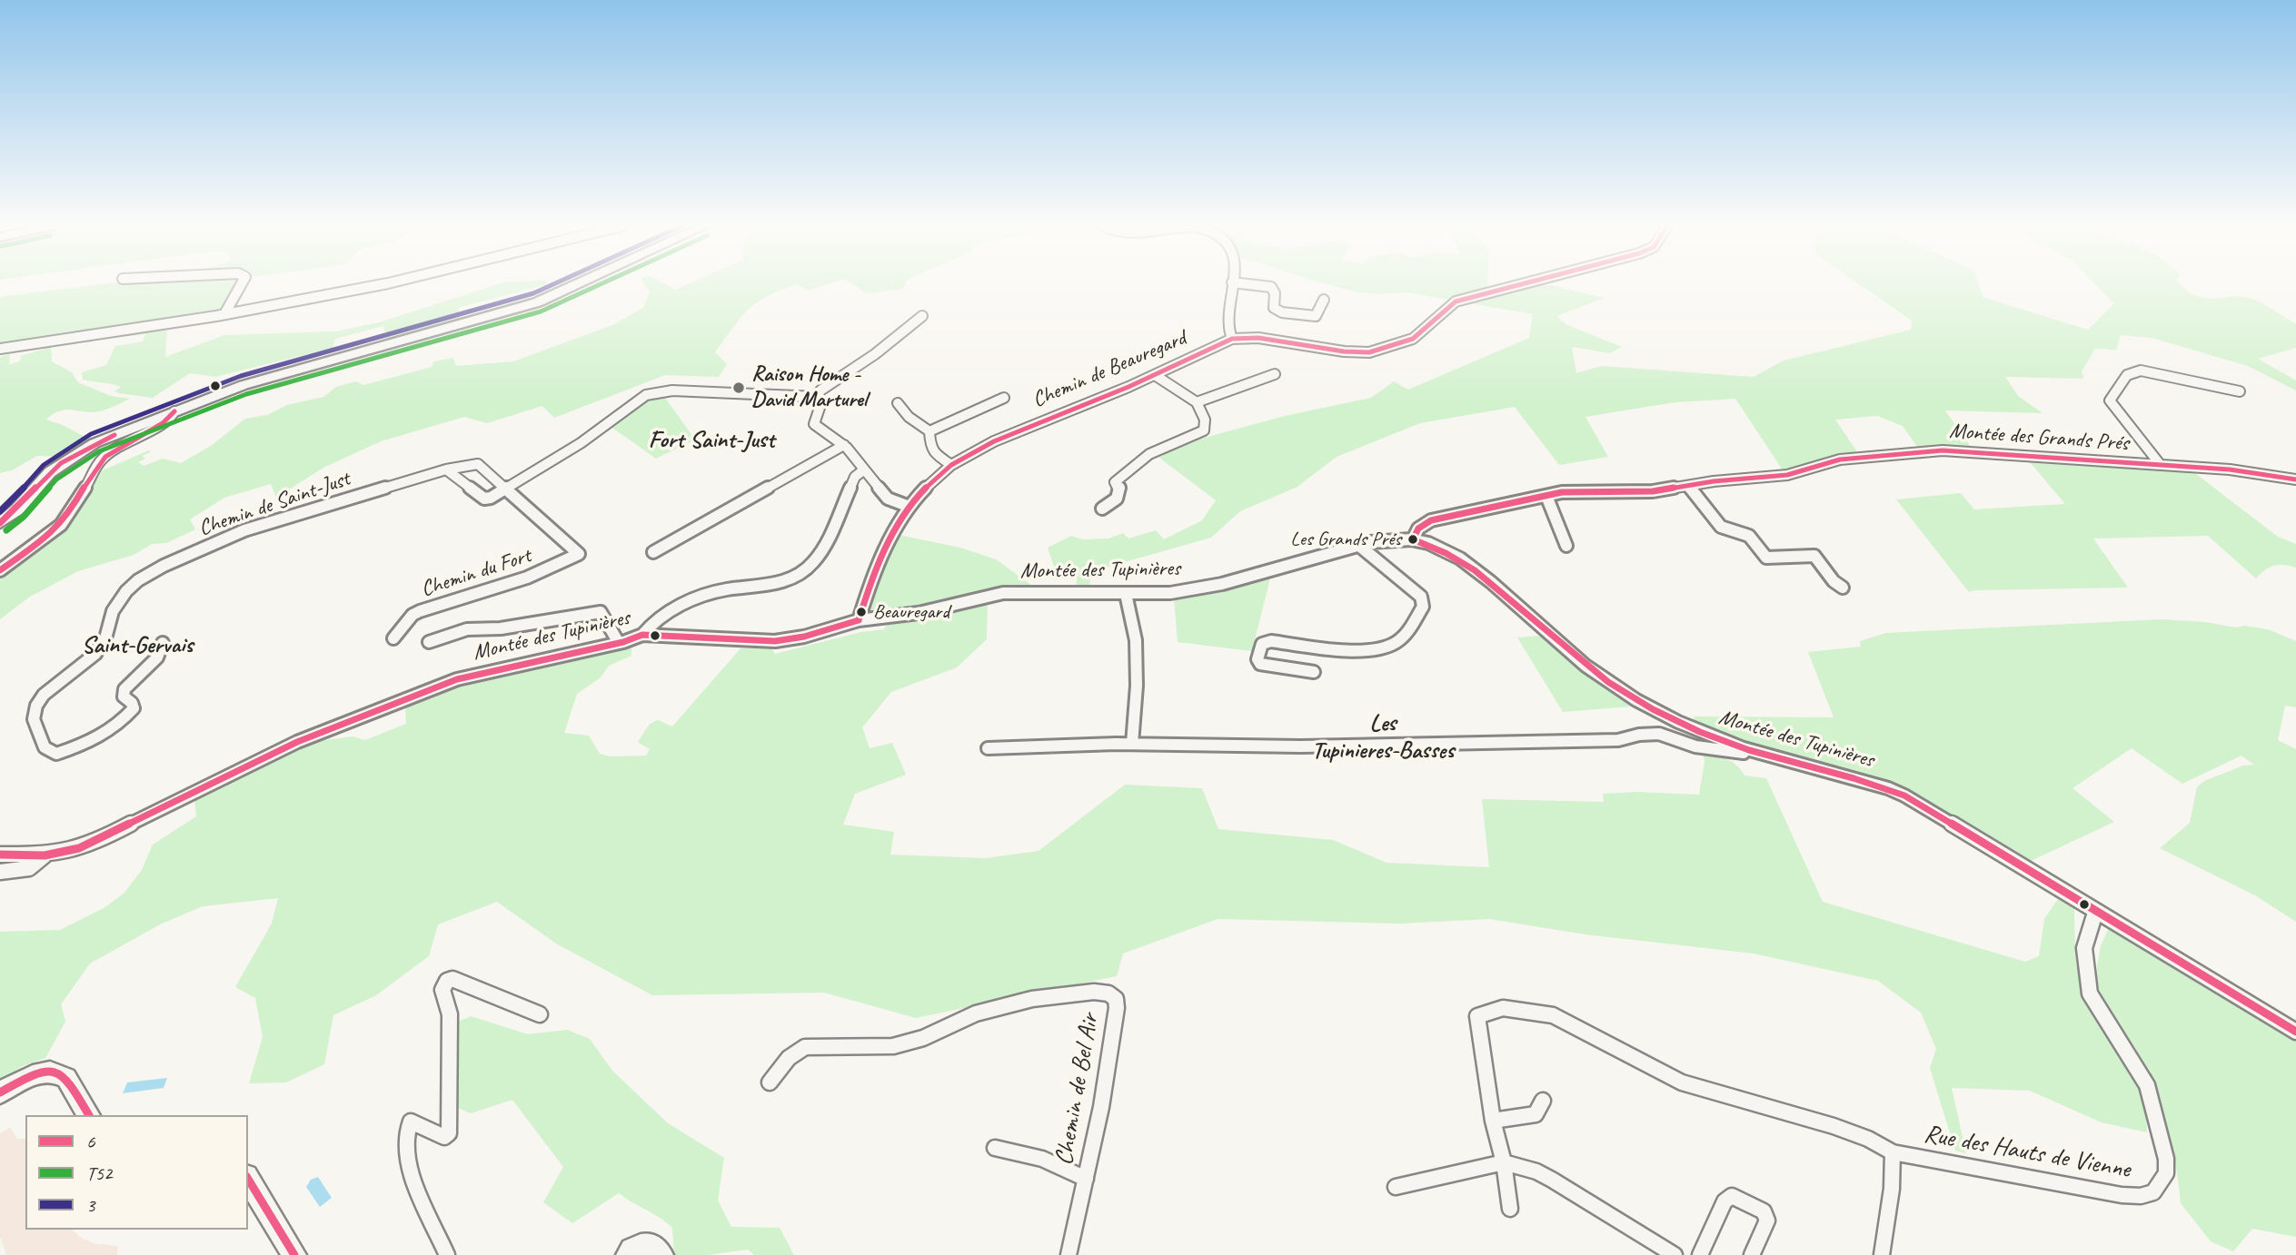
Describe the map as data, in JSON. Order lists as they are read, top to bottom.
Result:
{
  "streets": {
    "street": [
      "Chemin de Beauregard",
      "Montée des Grands Prés",
      "Chemin de Saint-Just",
      "Montée des Tupinières",
      "Chemin du Fort",
      "Chemin de Bel Air",
      "Rue des Hauts de Vienne"
    ]
  },
  "crossings": [
    ["Chemin de Beauregard", "Montée des Tupinières"],
    ["Montée des Grands Prés", "Montée des Tupinières"],
    ["Chemin de Saint-Just", "Chemin du Fort"],
    ["Montée des Tupinières", "Rue des Hauts de Vienne"]
  ],
  "districts": ["Fort Saint-Just", "Saint-Gervais", "Les Tupinieres-Basses"],
  "places": ["Raison Home - David Marturel", "Les Grands Prés", "Beauregard"],
  "lines": ["transit line 6", "transit line T52", "transit line 3"],
  "legend": ["6", "T52", "3"]
}
